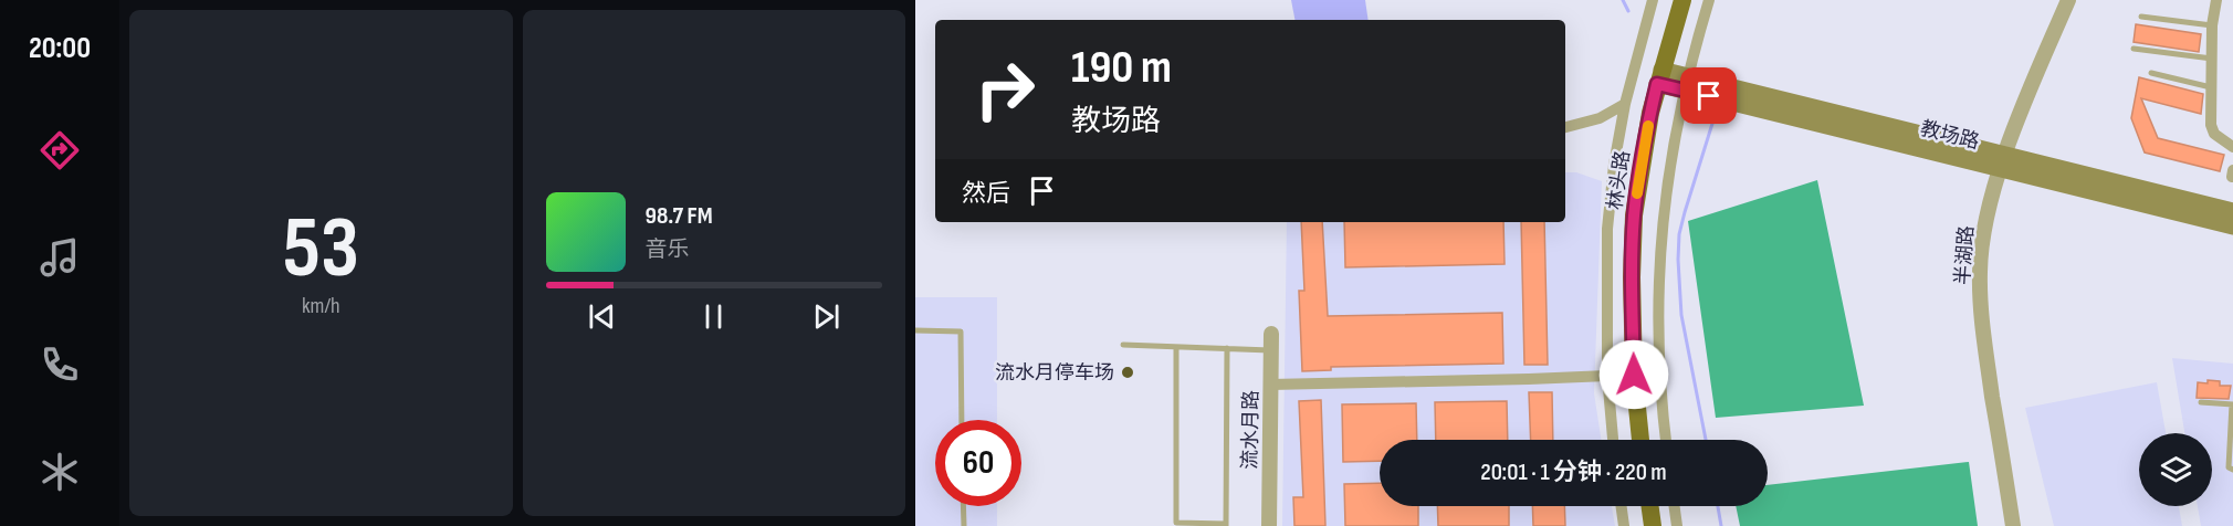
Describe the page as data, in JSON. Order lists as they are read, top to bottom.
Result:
{
  "streets": {
    "main road": ["教场路", "林头路"],
    "street": ["半湖路", "流水月路"]
  },
  "crossings": [
    ["教场路", "林头路"],
    ["教场路", "半湖路"]
  ],
  "places": ["流水月停车场"],
  "page": {
    "tabs": "20:00",
    "tile": ["53", "km/h"],
    "turn": ["190 m", "教场路"],
    "then": "然后",
    "song": ["98.7 FM", "音乐"],
    "limit": "60",
    "trip": "20:01 · 1 分钟 · 220 m"
  }
}
